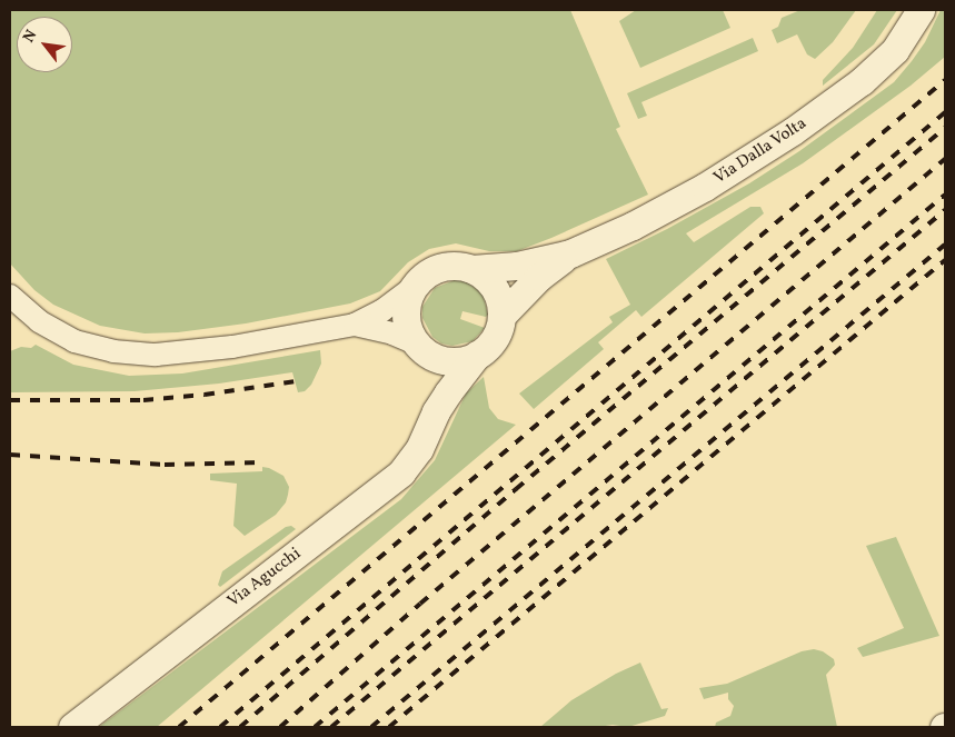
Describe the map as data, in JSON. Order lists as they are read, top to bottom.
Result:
{
  "streets": {
    "street": ["Via Dalla Volta", "Via Agucchi"]
  },
  "crossings": [
    ["Via Dalla Volta", "Via Agucchi"]
  ],
  "north": "top left"
}
